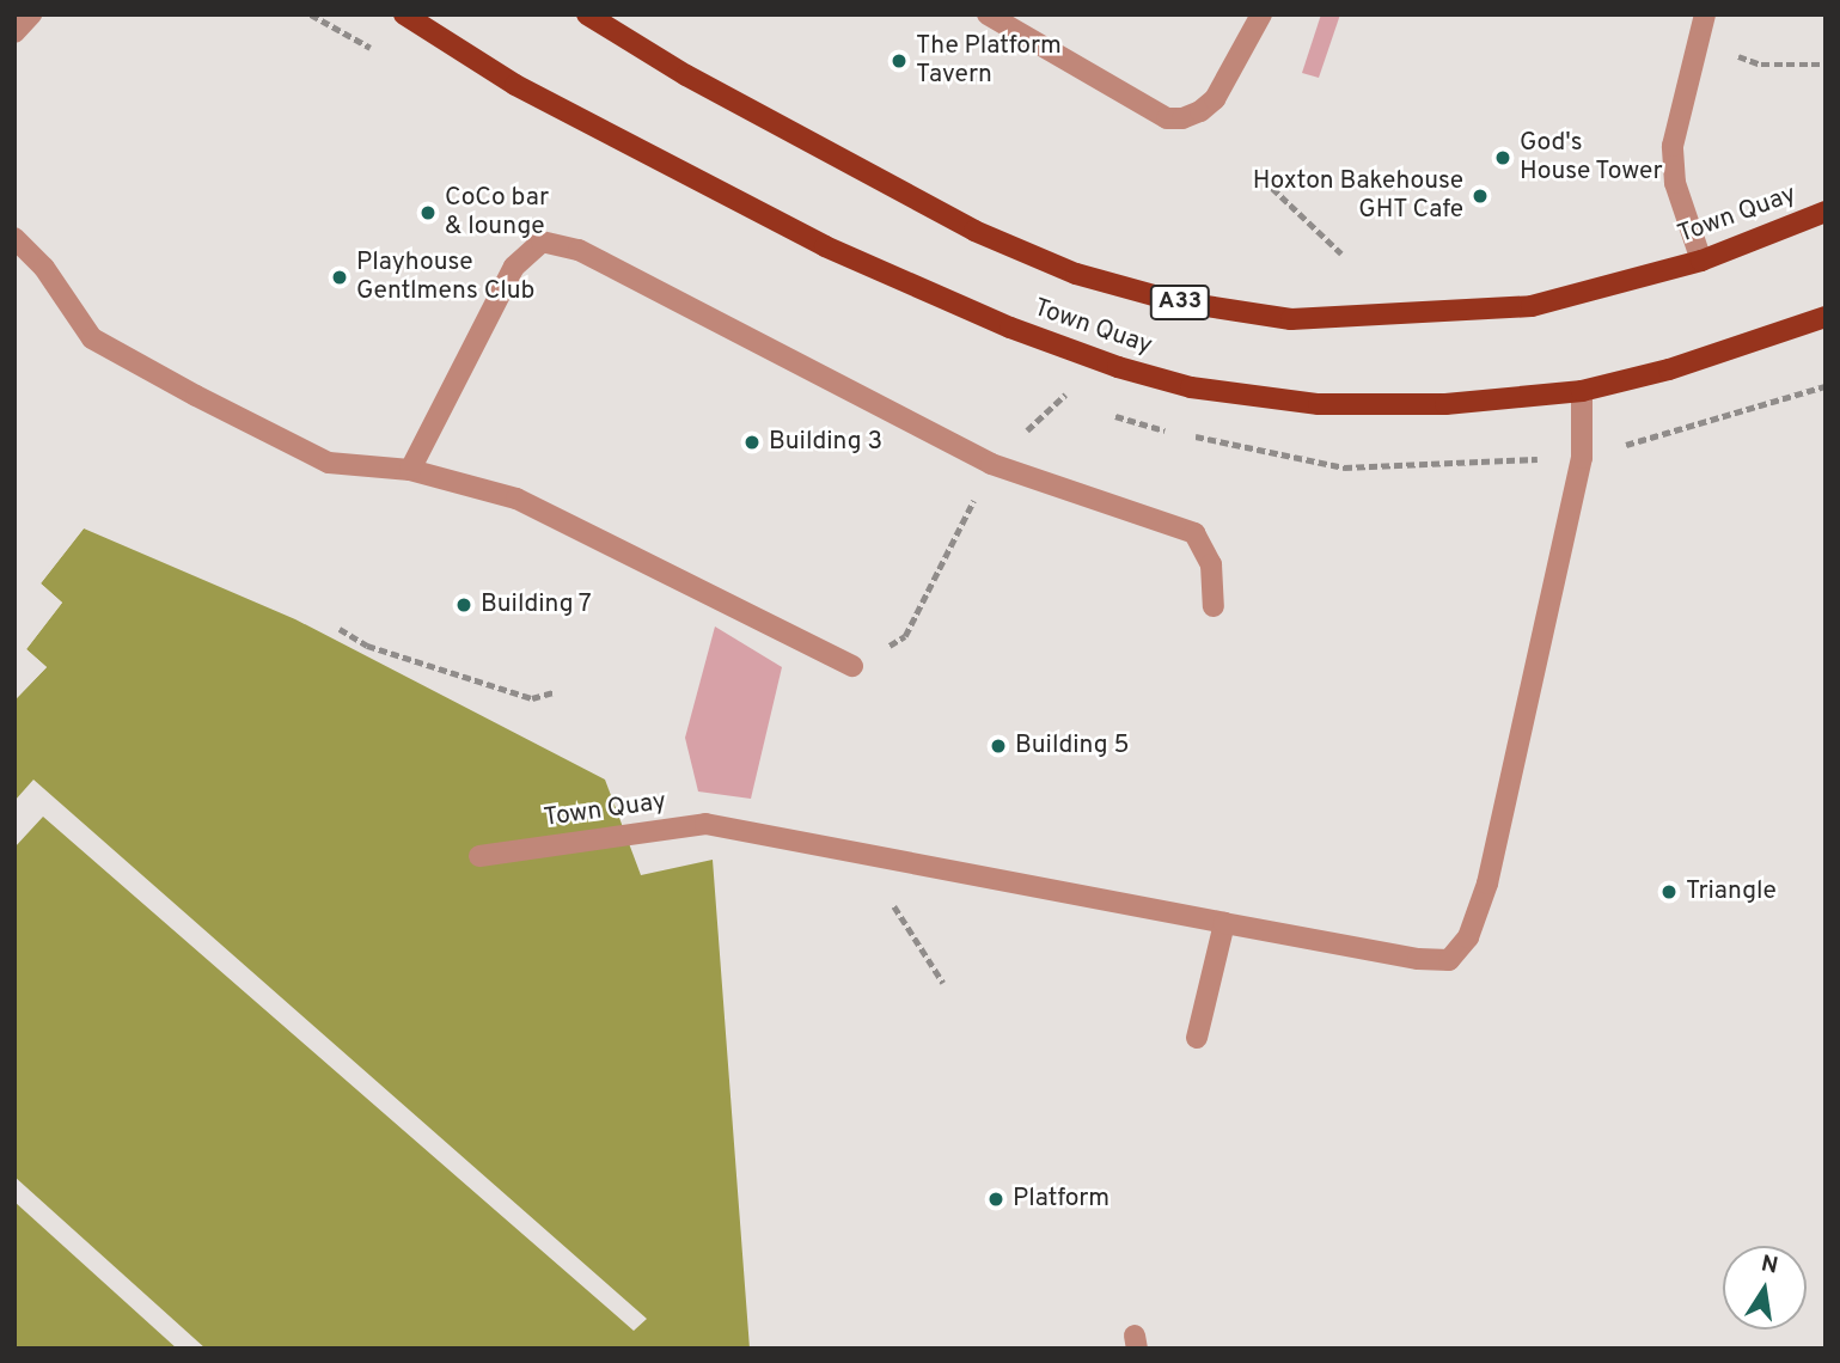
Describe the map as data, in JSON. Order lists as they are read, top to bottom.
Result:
{
  "streets": {
    "main road": ["Town Quay", "A33"]
  },
  "places": [
    "The Platform Tavern",
    "God's House Tower",
    "Hoxton Bakehouse GHT Cafe",
    "CoCo bar & lounge",
    "Playhouse Gentlmens Club",
    "Building 3",
    "Building 7",
    "Building 5",
    "Triangle",
    "Platform"
  ],
  "north": "top"
}
